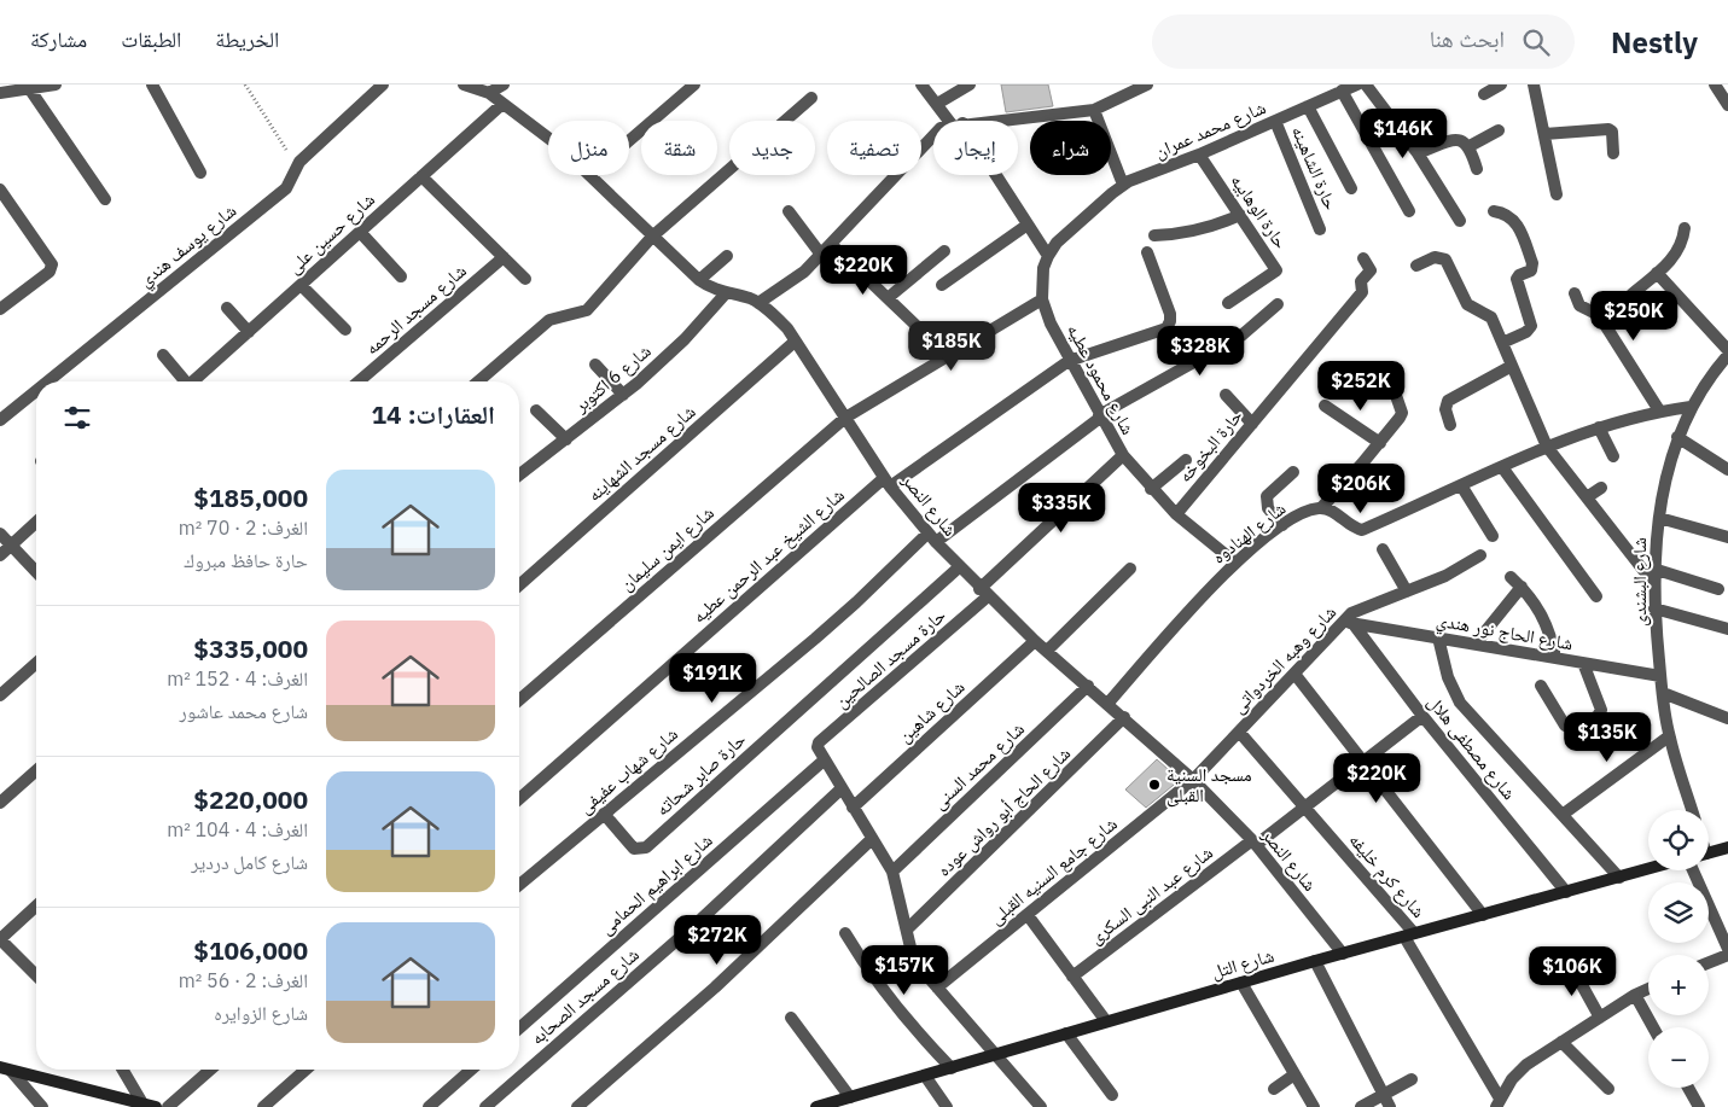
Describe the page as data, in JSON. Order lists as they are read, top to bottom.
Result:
{
  "streets": {
    "street": [
      "شارع محمد عمران",
      "حارة الشاهينه",
      "حارة الوهابيه",
      "شارع حسين على",
      "شارع يوسف هندي",
      "شارع مسجد الرحمه",
      "شارع 6 اكتوبر",
      "شارع محمود عطيه",
      "حارة البخوخه",
      "شارع مسجد الشهاينه",
      "شارع النصر",
      "شارع الهنادوه",
      "شارع ايمن سليمان",
      "شارع الشيخ عبد الرحمن عطيه",
      "شارع البشندى",
      "شارع الحاج نور هندي",
      "حارة مسجد الصالحين",
      "شارع وهبه الخردواتى",
      "شارع شاهين",
      "شارع مصطفى هلال",
      "شارع محمد السنى",
      "شارع شهاب عفيفى",
      "حارة صابر شحاته",
      "شارع الحاج أبو رواش عوده",
      "شارع جامع السنيه القبلى",
      "شارع كرم خليفه",
      "شارع ابراهيم الحمامى",
      "شارع عبد النبى السكرى",
      "شارع التل",
      "شارع مسجد الصحابه"
    ]
  },
  "crossings": [
    ["شارع محمد عمران", "حارة الشاهينه"],
    ["شارع محمد عمران", "حارة الوهابيه"],
    ["شارع محمد عمران", "شارع محمود عطيه"],
    ["شارع حسين على", "شارع النصر"],
    ["شارع 6 اكتوبر", "شارع النصر"],
    ["شارع محمود عطيه", "حارة البخوخه"],
    ["شارع محمود عطيه", "شارع الهنادوه"],
    ["شارع محمود عطيه", "شارع ايمن سليمان"],
    ["شارع محمود عطيه", "شارع الشيخ عبد الرحمن عطيه"],
    ["شارع محمود عطيه", "حارة مسجد الصالحين"],
    ["شارع محمود عطيه", "شارع شهاب عفيفى"],
    ["شارع مسجد الشهاينه", "شارع النصر"],
    ["شارع النصر", "شارع الهنادوه"],
    ["شارع النصر", "شارع ايمن سليمان"],
    ["شارع النصر", "شارع الشيخ عبد الرحمن عطيه"],
    ["شارع النصر", "حارة مسجد الصالحين"],
    ["شارع النصر", "شارع وهبه الخردواتى"],
    ["شارع النصر", "شارع شاهين"],
    ["شارع النصر", "شارع محمد السنى"],
    ["شارع النصر", "شارع شهاب عفيفى"],
    ["شارع النصر", "حارة صابر شحاته"],
    ["شارع النصر", "شارع الحاج أبو رواش عوده"],
    ["شارع النصر", "شارع جامع السنيه القبلى"],
    ["شارع النصر", "شارع عبد النبى السكرى"],
    ["شارع النصر", "شارع التل"],
    ["شارع البشندى", "شارع الحاج نور هندي"],
    ["شارع الحاج نور هندي", "شارع وهبه الخردواتى"],
    ["شارع الحاج نور هندي", "شارع مصطفى هلال"],
    ["حارة مسجد الصالحين", "شارع ابراهيم الحمامى"],
    ["شارع وهبه الخردواتى", "شارع مصطفى هلال"],
    ["شارع وهبه الخردواتى", "شارع جامع السنيه القبلى"],
    ["شارع وهبه الخردواتى", "شارع كرم خليفه"],
    ["شارع مصطفى هلال", "شارع عبد النبى السكرى"],
    ["شارع مصطفى هلال", "شارع التل"],
    ["شارع شهاب عفيفى", "حارة صابر شحاته"],
    ["شارع كرم خليفه", "شارع عبد النبى السكرى"],
    ["شارع كرم خليفه", "شارع التل"]
  ],
  "places": ["مسجد السنية القبلى"],
  "page": {
    "header": "Nestly",
    "search": "ابحث هنا",
    "nav": ["الخريطة", "الطبقات", "مشاركة"],
    "price": [
      "$146K",
      "$220K",
      "$250K",
      "$185K",
      "$328K",
      "$252K",
      "$206K",
      "$335K",
      "$191K",
      "$135K",
      "$220K",
      "$272K",
      "$157K",
      "$106K"
    ],
    "chip": [
      "شراء",
      "إيجار",
      "تصفية",
      "جديد",
      "شقة",
      "منزل"
    ],
    "heading": "العقارات: 14",
    "list": [
      {
        "name": "$185,000",
        "note": "الغرف: 2 · 70 m² · حارة حافظ مبروك"
      },
      {
        "name": "$335,000",
        "note": "الغرف: 4 · 152 m² · شارع محمد عاشور"
      },
      {
        "name": "$220,000",
        "note": "الغرف: 4 · 104 m² · شارع كامل دردير"
      },
      {
        "name": "$106,000",
        "note": "الغرف: 2 · 56 m² · شارع الزوايره"
      }
    ],
    "map_buttons": ["+", "−"]
  }
}
